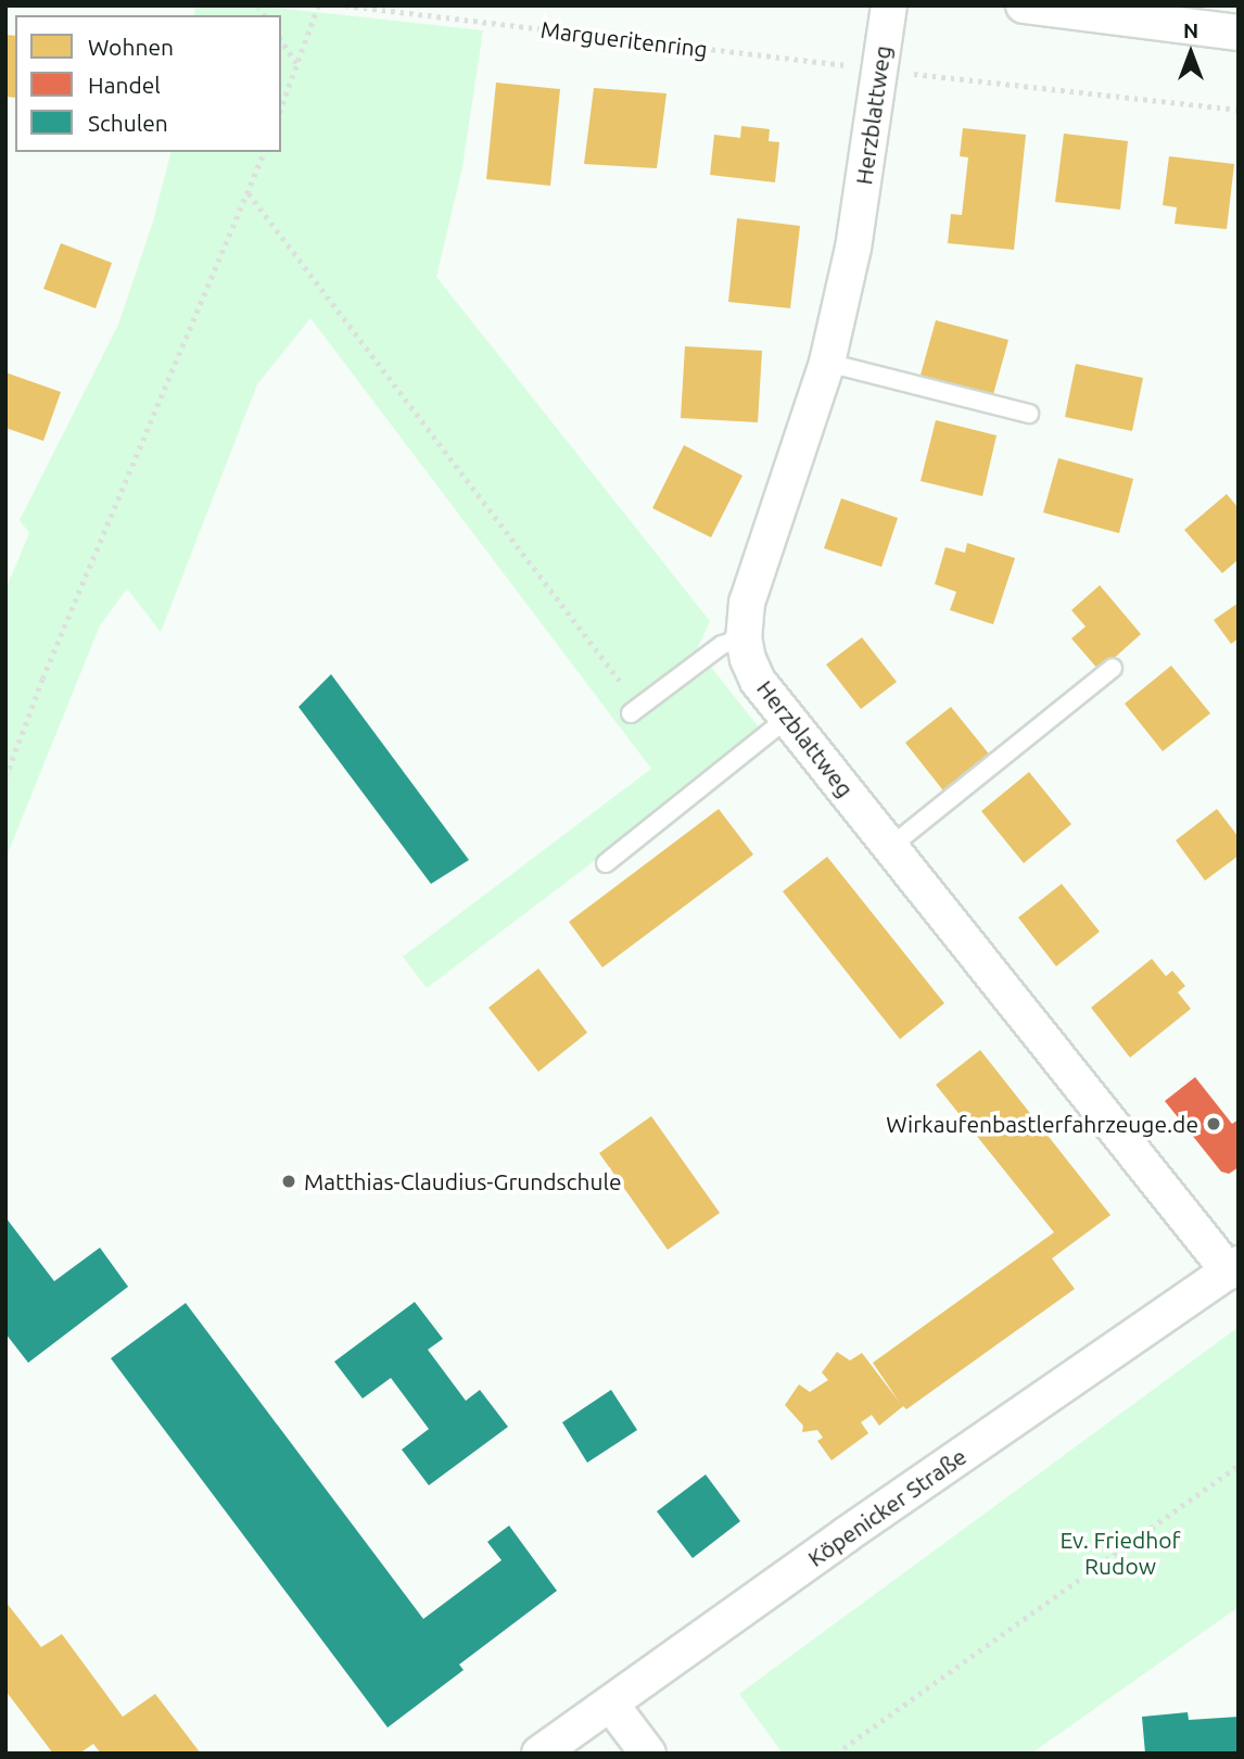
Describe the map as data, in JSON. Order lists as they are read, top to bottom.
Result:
{
  "streets": {
    "street": ["Herzblattweg", "Köpenicker Straße"],
    "path": ["Margueritenring"]
  },
  "crossings": [
    ["Herzblattweg", "Köpenicker Straße"]
  ],
  "parks": ["Ev. Friedhof Rudow"],
  "places": ["Wirkaufenbastlerfahrzeuge.de", "Matthias-Claudius-Grundschule"],
  "legend": ["Wohnen", "Handel", "Schulen"],
  "north": "top"
}
